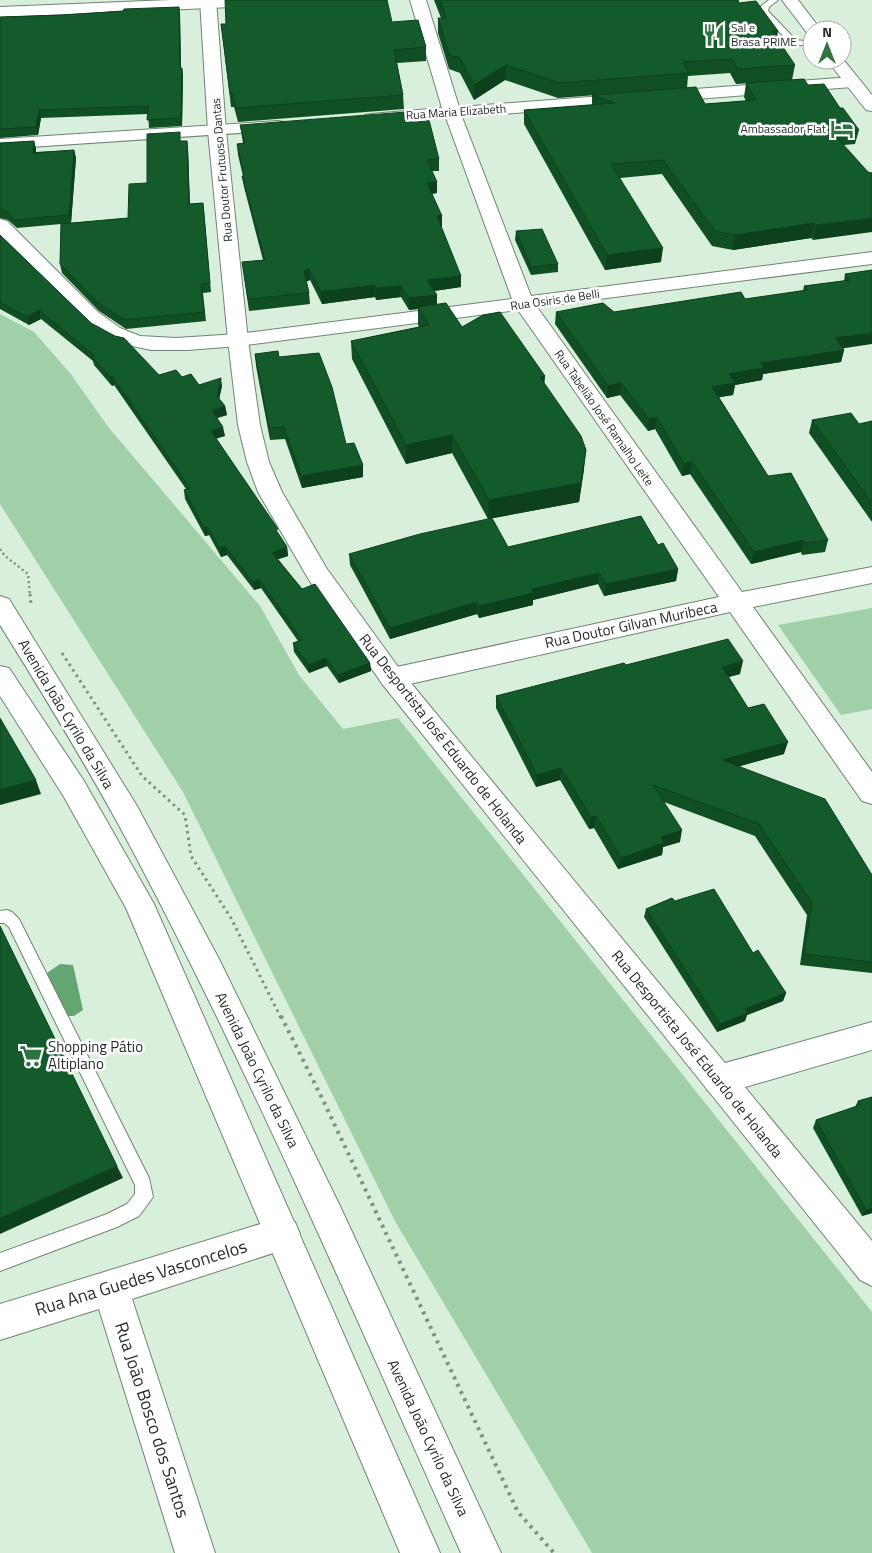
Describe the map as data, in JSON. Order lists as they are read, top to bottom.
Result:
{
  "streets": {
    "street": [
      "Rua Maria Elizabeth",
      "Rua Doutor Frutuoso Dantas",
      "Rua Osiris de Belli",
      "Rua Tabelião José Ramalho Leite",
      "Rua Doutor Gilvan Muribeca",
      "Avenida João Cyrilo da Silva",
      "Rua Desportista José Eduardo de Holanda",
      "Rua Ana Guedes Vasconcelos",
      "Rua João Bosco dos Santos"
    ]
  },
  "crossings": [
    ["Rua Maria Elizabeth", "Rua Tabelião José Ramalho Leite"],
    ["Rua Doutor Frutuoso Dantas", "Rua Osiris de Belli"],
    ["Rua Doutor Frutuoso Dantas", "Rua Desportista José Eduardo de Holanda"],
    ["Rua Osiris de Belli", "Rua Tabelião José Ramalho Leite"],
    ["Rua Osiris de Belli", "Rua Desportista José Eduardo de Holanda"],
    ["Rua Tabelião José Ramalho Leite", "Rua Doutor Gilvan Muribeca"],
    ["Rua Doutor Gilvan Muribeca", "Rua Desportista José Eduardo de Holanda"],
    ["Rua Ana Guedes Vasconcelos", "Rua João Bosco dos Santos"]
  ],
  "places": {
    "restaurant": ["Sal e Brasa PRIME"],
    "hotel": ["Ambassador Flat"],
    "supermarket": ["Shopping Pátio Altiplano"]
  },
  "north": "top"
}
